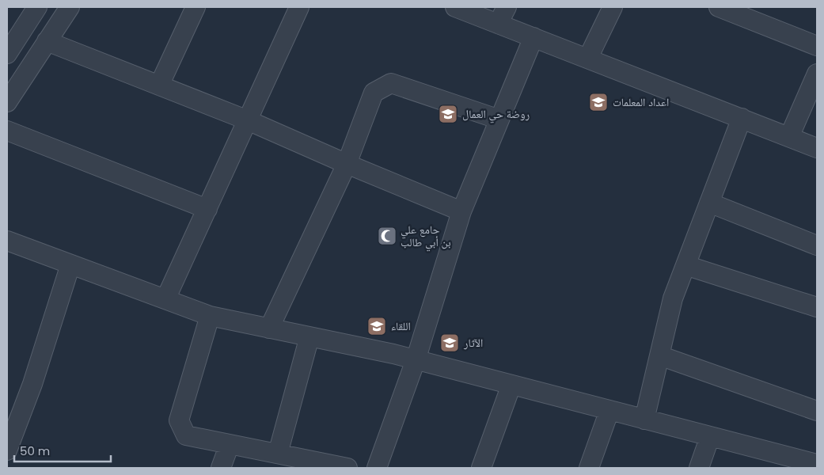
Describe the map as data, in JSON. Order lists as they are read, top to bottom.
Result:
{
  "places": {
    "school or university": [
      "اعداد المعلمات",
      "روضة حي العمال",
      "اللقاء",
      "الآثار"
    ],
    "mosque": ["جامع علي بن أبي طالب"]
  },
  "scale_bar": "50 m"
}
